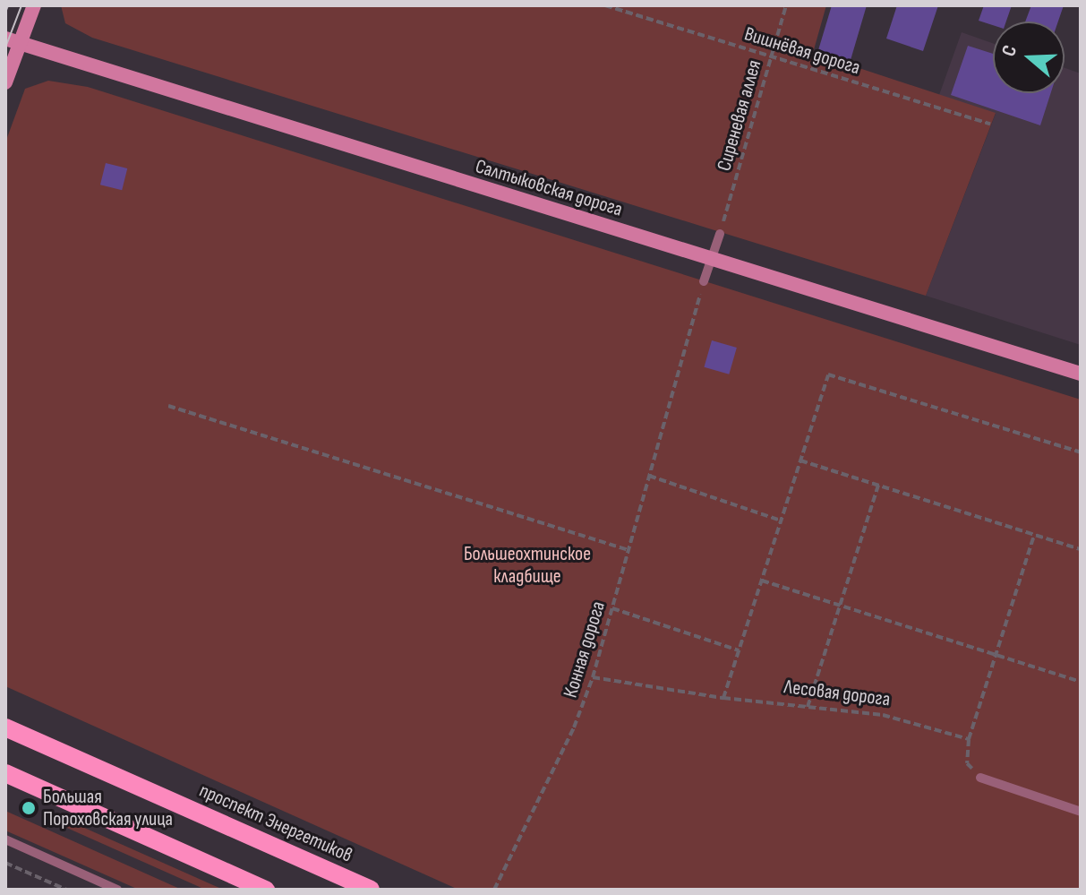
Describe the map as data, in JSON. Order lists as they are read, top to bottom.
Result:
{
  "streets": {
    "main road": ["проспект Энергетиков"],
    "street": ["Салтыковская дорога"],
    "path": [
      "Вишнёвая дорога",
      "Сиреневая аллея",
      "Конная дорога",
      "Лесовая дорога"
    ]
  },
  "crossings": [
    ["Вишнёвая дорога", "Сиреневая аллея"],
    ["Конная дорога", "Лесовая дорога"]
  ],
  "parks": ["Большеохтинское кладбище"],
  "places": ["Большая Пороховская улица"],
  "north": "left"
}
